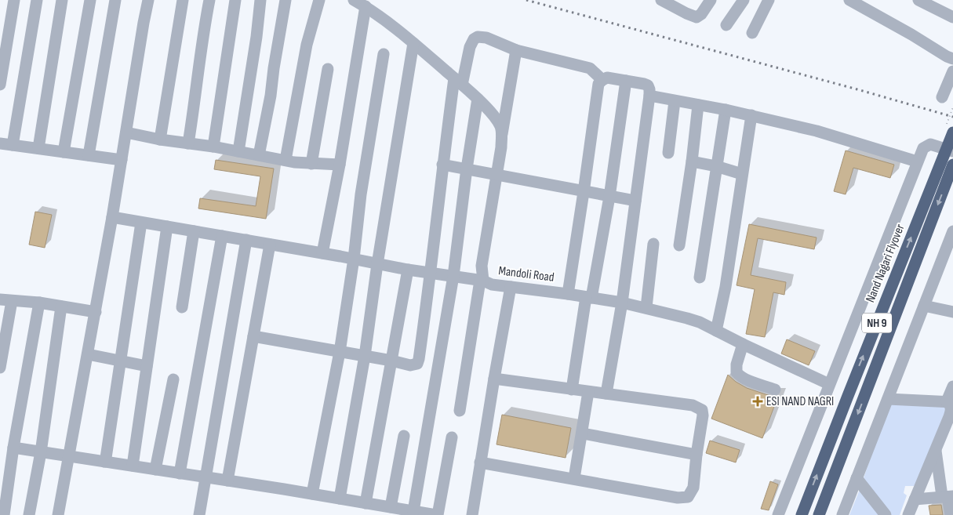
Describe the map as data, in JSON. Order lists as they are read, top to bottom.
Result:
{
  "streets": {
    "highway": ["Nand Nagari Flyover", "NH 9"],
    "street": ["Mandoli Road"]
  },
  "places": {
    "health": ["ESI NAND NAGRI"]
  }
}
